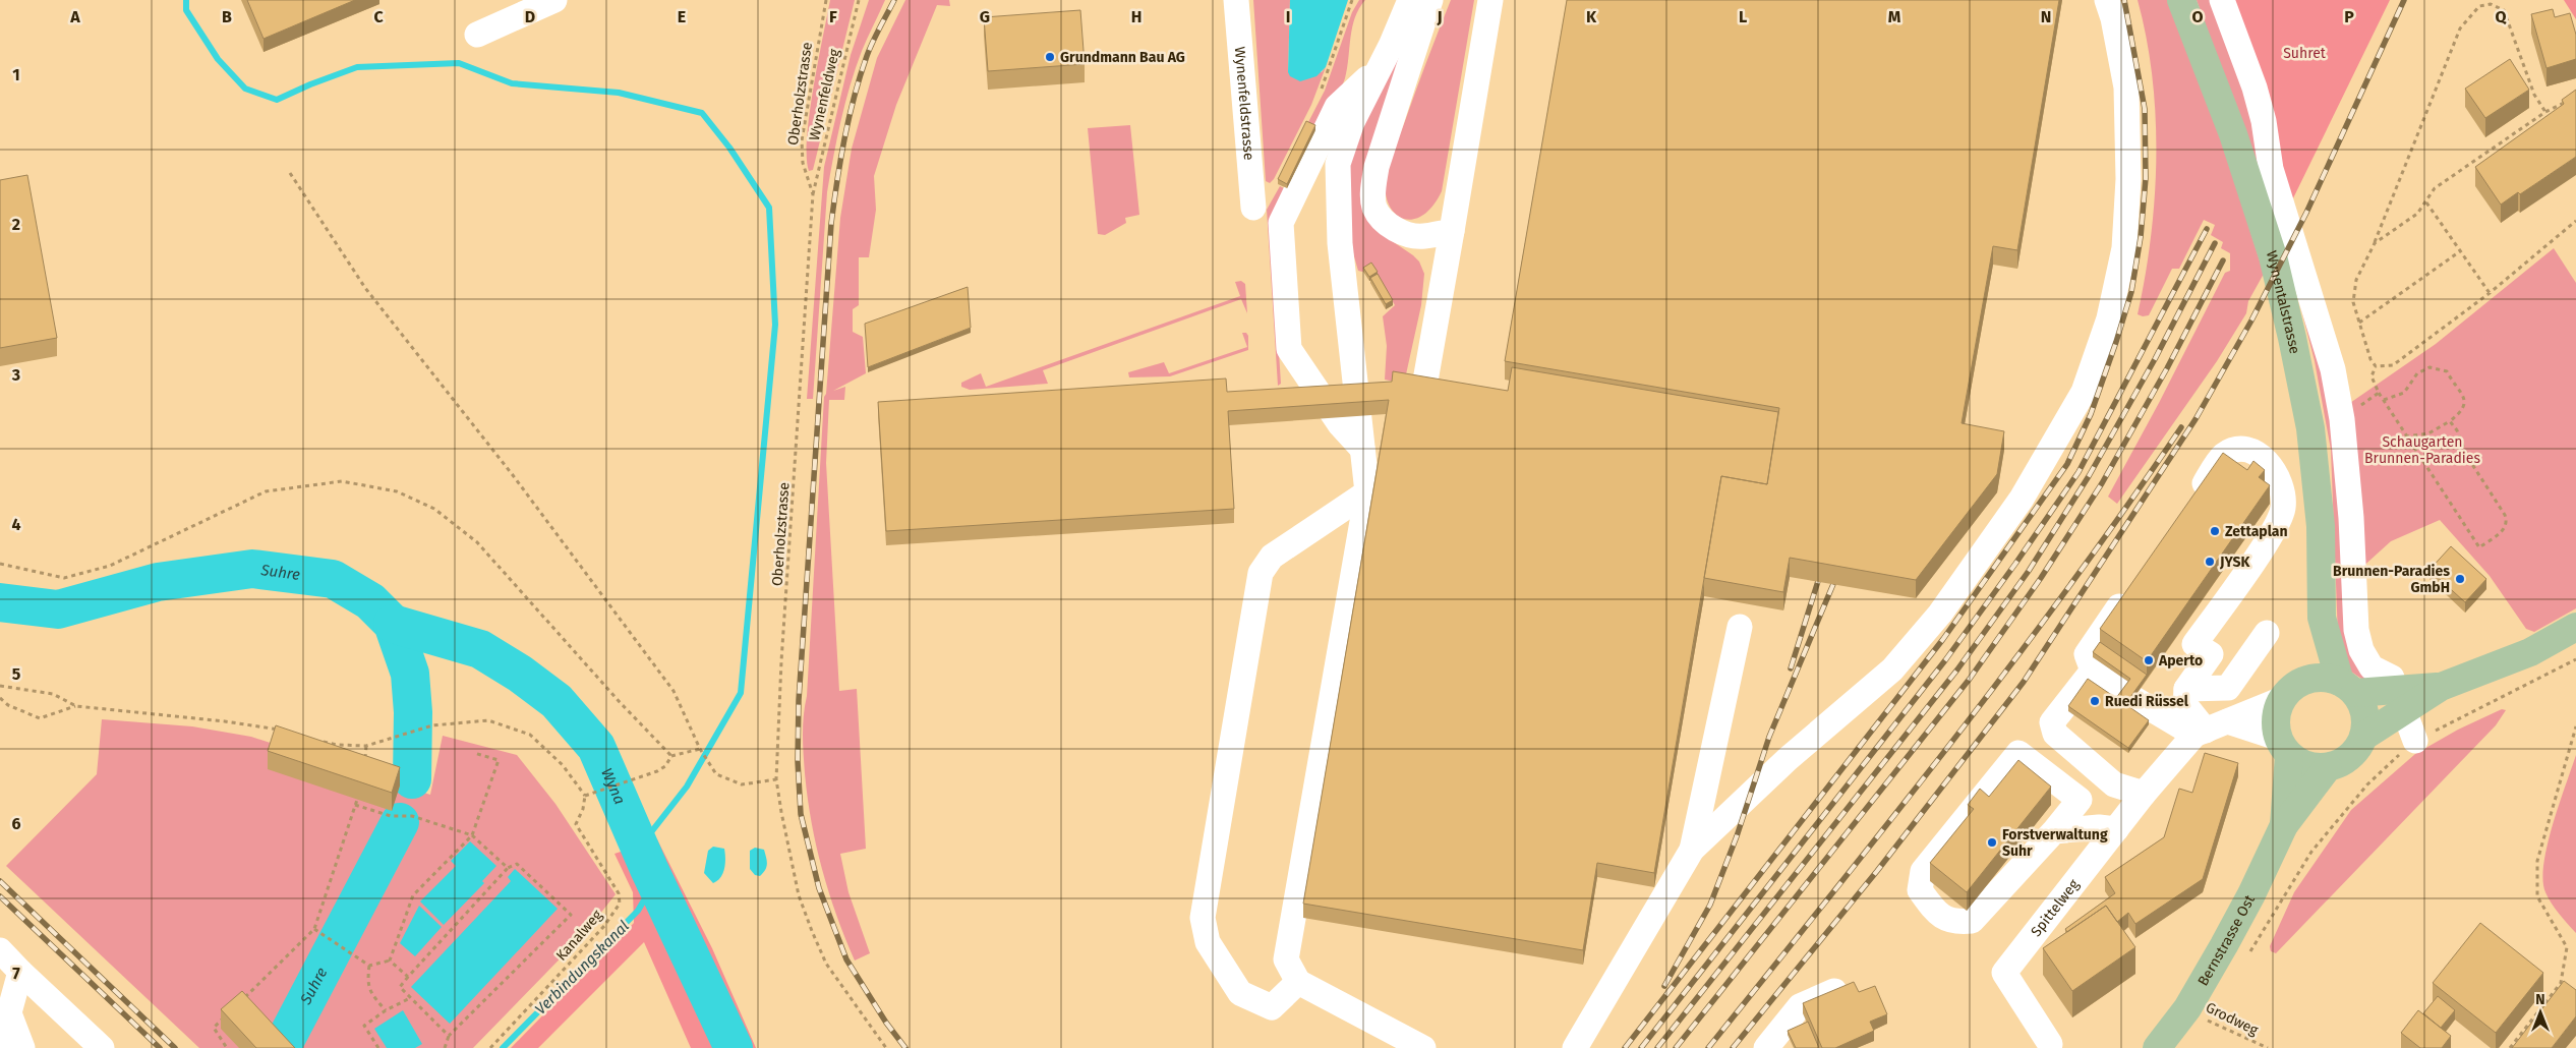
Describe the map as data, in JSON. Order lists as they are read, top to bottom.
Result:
{
  "streets": {
    "main road": ["Wynentalstrasse", "Bernstrasse Ost"],
    "lane": ["Wynenfeldstrasse", "Spittelweg"],
    "path": [
      "Oberholzstrasse",
      "Wynenfeldweg",
      "Kanalweg",
      "Grodweg"
    ]
  },
  "crossings": [
    ["Oberholzstrasse", "Wynenfeldweg"],
    ["Wynentalstrasse", "Spittelweg"],
    ["Wynentalstrasse", "Bernstrasse Ost"],
    ["Spittelweg", "Bernstrasse Ost"],
    ["Bernstrasse Ost", "Grodweg"]
  ],
  "water": ["Suhre", "Wyna", "Verbindungskanal"],
  "parks": ["Suhret", "Schaugarten Brunnen-Paradies"],
  "places": [
    "Grundmann Bau AG",
    "Zettaplan",
    "JYSK",
    "Brunnen-Paradies GmbH",
    "Aperto",
    "Ruedi Rüssel",
    "Forstverwaltung Suhr"
  ],
  "north": "top",
  "grid": {
    "columns": [
      "A",
      "B",
      "C",
      "D",
      "E",
      "F",
      "G",
      "H",
      "I",
      "J",
      "K",
      "L",
      "M",
      "N",
      "O",
      "P",
      "Q"
    ],
    "rows": [
      "1",
      "2",
      "3",
      "4",
      "5",
      "6",
      "7"
    ]
  }
}
